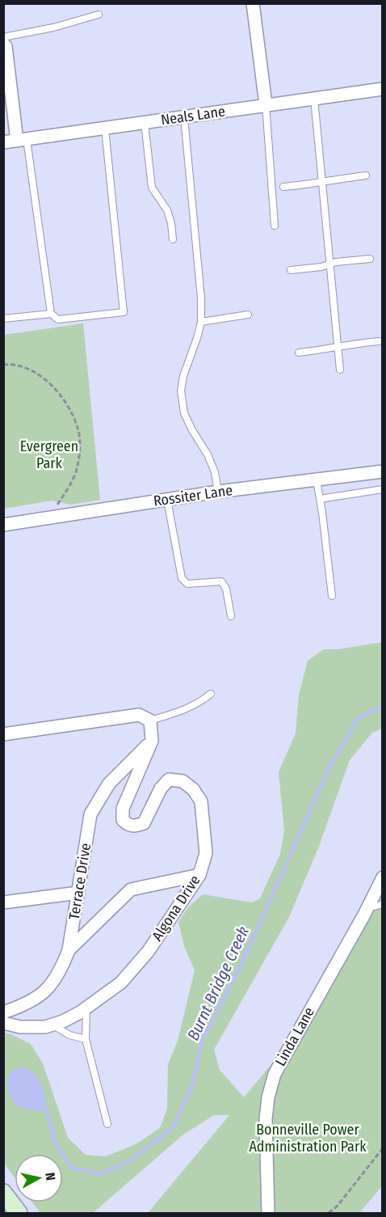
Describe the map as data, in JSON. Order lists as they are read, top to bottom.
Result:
{
  "streets": {
    "street": [
      "Neals Lane",
      "Rossiter Lane",
      "Terrace Drive",
      "Algona Drive",
      "Linda Lane"
    ]
  },
  "crossings": [
    ["Terrace Drive", "Algona Drive"]
  ],
  "water": ["Burnt Bridge Creek"],
  "parks": ["Evergreen Park", "Bonneville Power Administration Park"],
  "north": "right"
}
